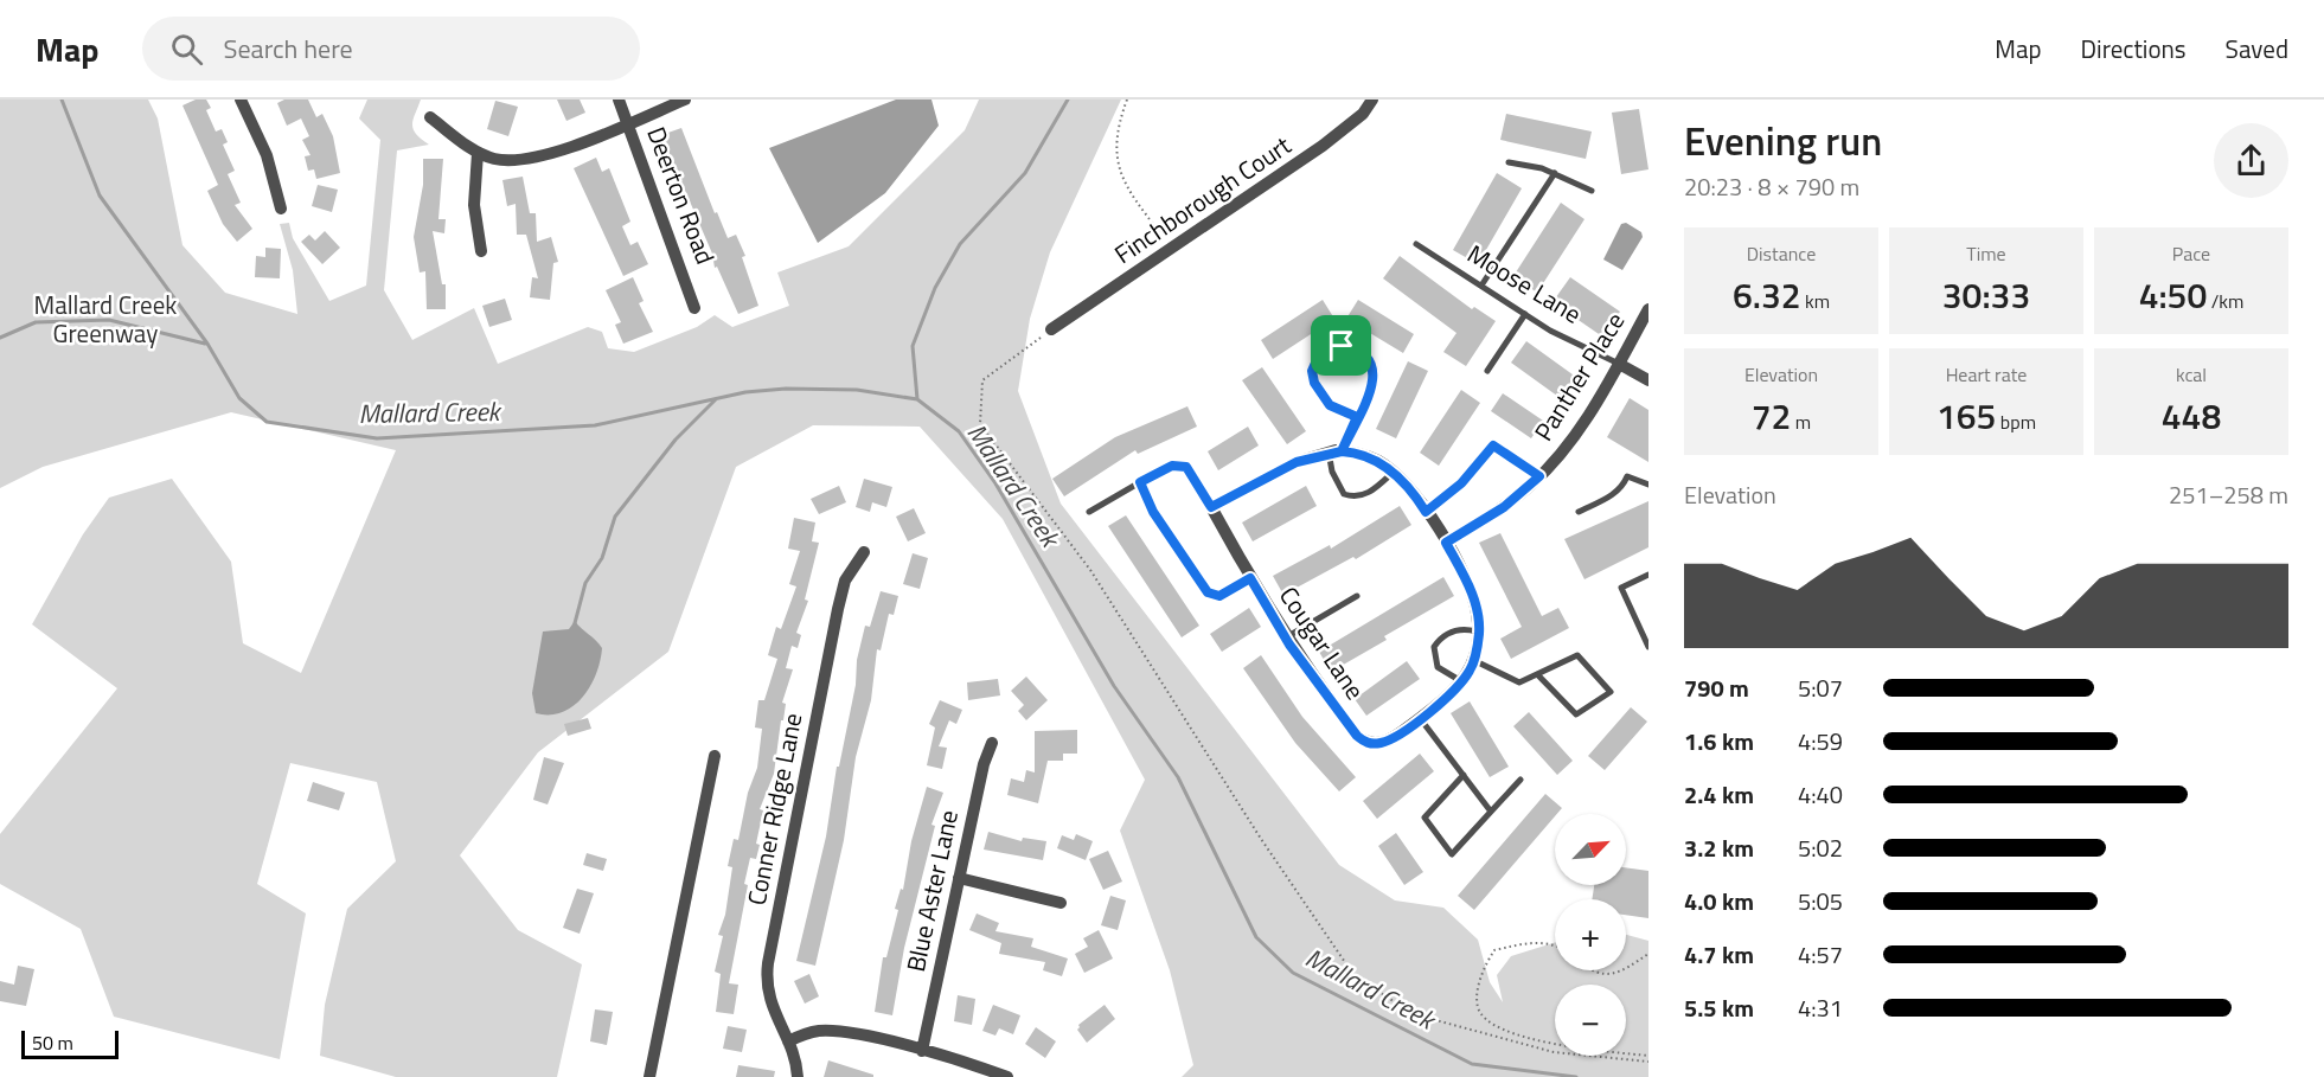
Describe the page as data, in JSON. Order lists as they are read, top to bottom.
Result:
{
  "streets": {
    "street": [
      "Deerton Road",
      "Finchborough Court",
      "Moose Lane",
      "Panther Place",
      "Cougar Lane",
      "Conner Ridge Lane",
      "Blue Aster Lane"
    ]
  },
  "crossings": [
    ["Moose Lane", "Panther Place"],
    ["Panther Place", "Cougar Lane"]
  ],
  "water": ["Mallard Creek"],
  "parks": ["Mallard Creek Greenway"],
  "scale_bar": "50 m",
  "north": "top right",
  "page": {
    "header": "Map",
    "search": "Search here",
    "nav": ["Map", "Directions", "Saved"],
    "heading": ["Evening run", "20:23 · 8 × 790 m"],
    "stats": [
      ["Distance", "6.32 km"],
      ["Time", "30:33"],
      ["Pace", "4:50 /km"],
      ["Elevation", "72 m"],
      ["Heart rate", "165 bpm"],
      ["kcal", "448"]
    ],
    "chart": ["Elevation", "251–258 m"],
    "list": [
      {
        "name": "790 m",
        "note": "5:07"
      },
      {
        "name": "1.6 km",
        "note": "4:59"
      },
      {
        "name": "2.4 km",
        "note": "4:40"
      },
      {
        "name": "3.2 km",
        "note": "5:02"
      },
      {
        "name": "4.0 km",
        "note": "5:05"
      },
      {
        "name": "4.7 km",
        "note": "4:57"
      },
      {
        "name": "5.5 km",
        "note": "4:31"
      }
    ],
    "map_buttons": ["+", "−"],
    "scale": "50 m"
  }
}
